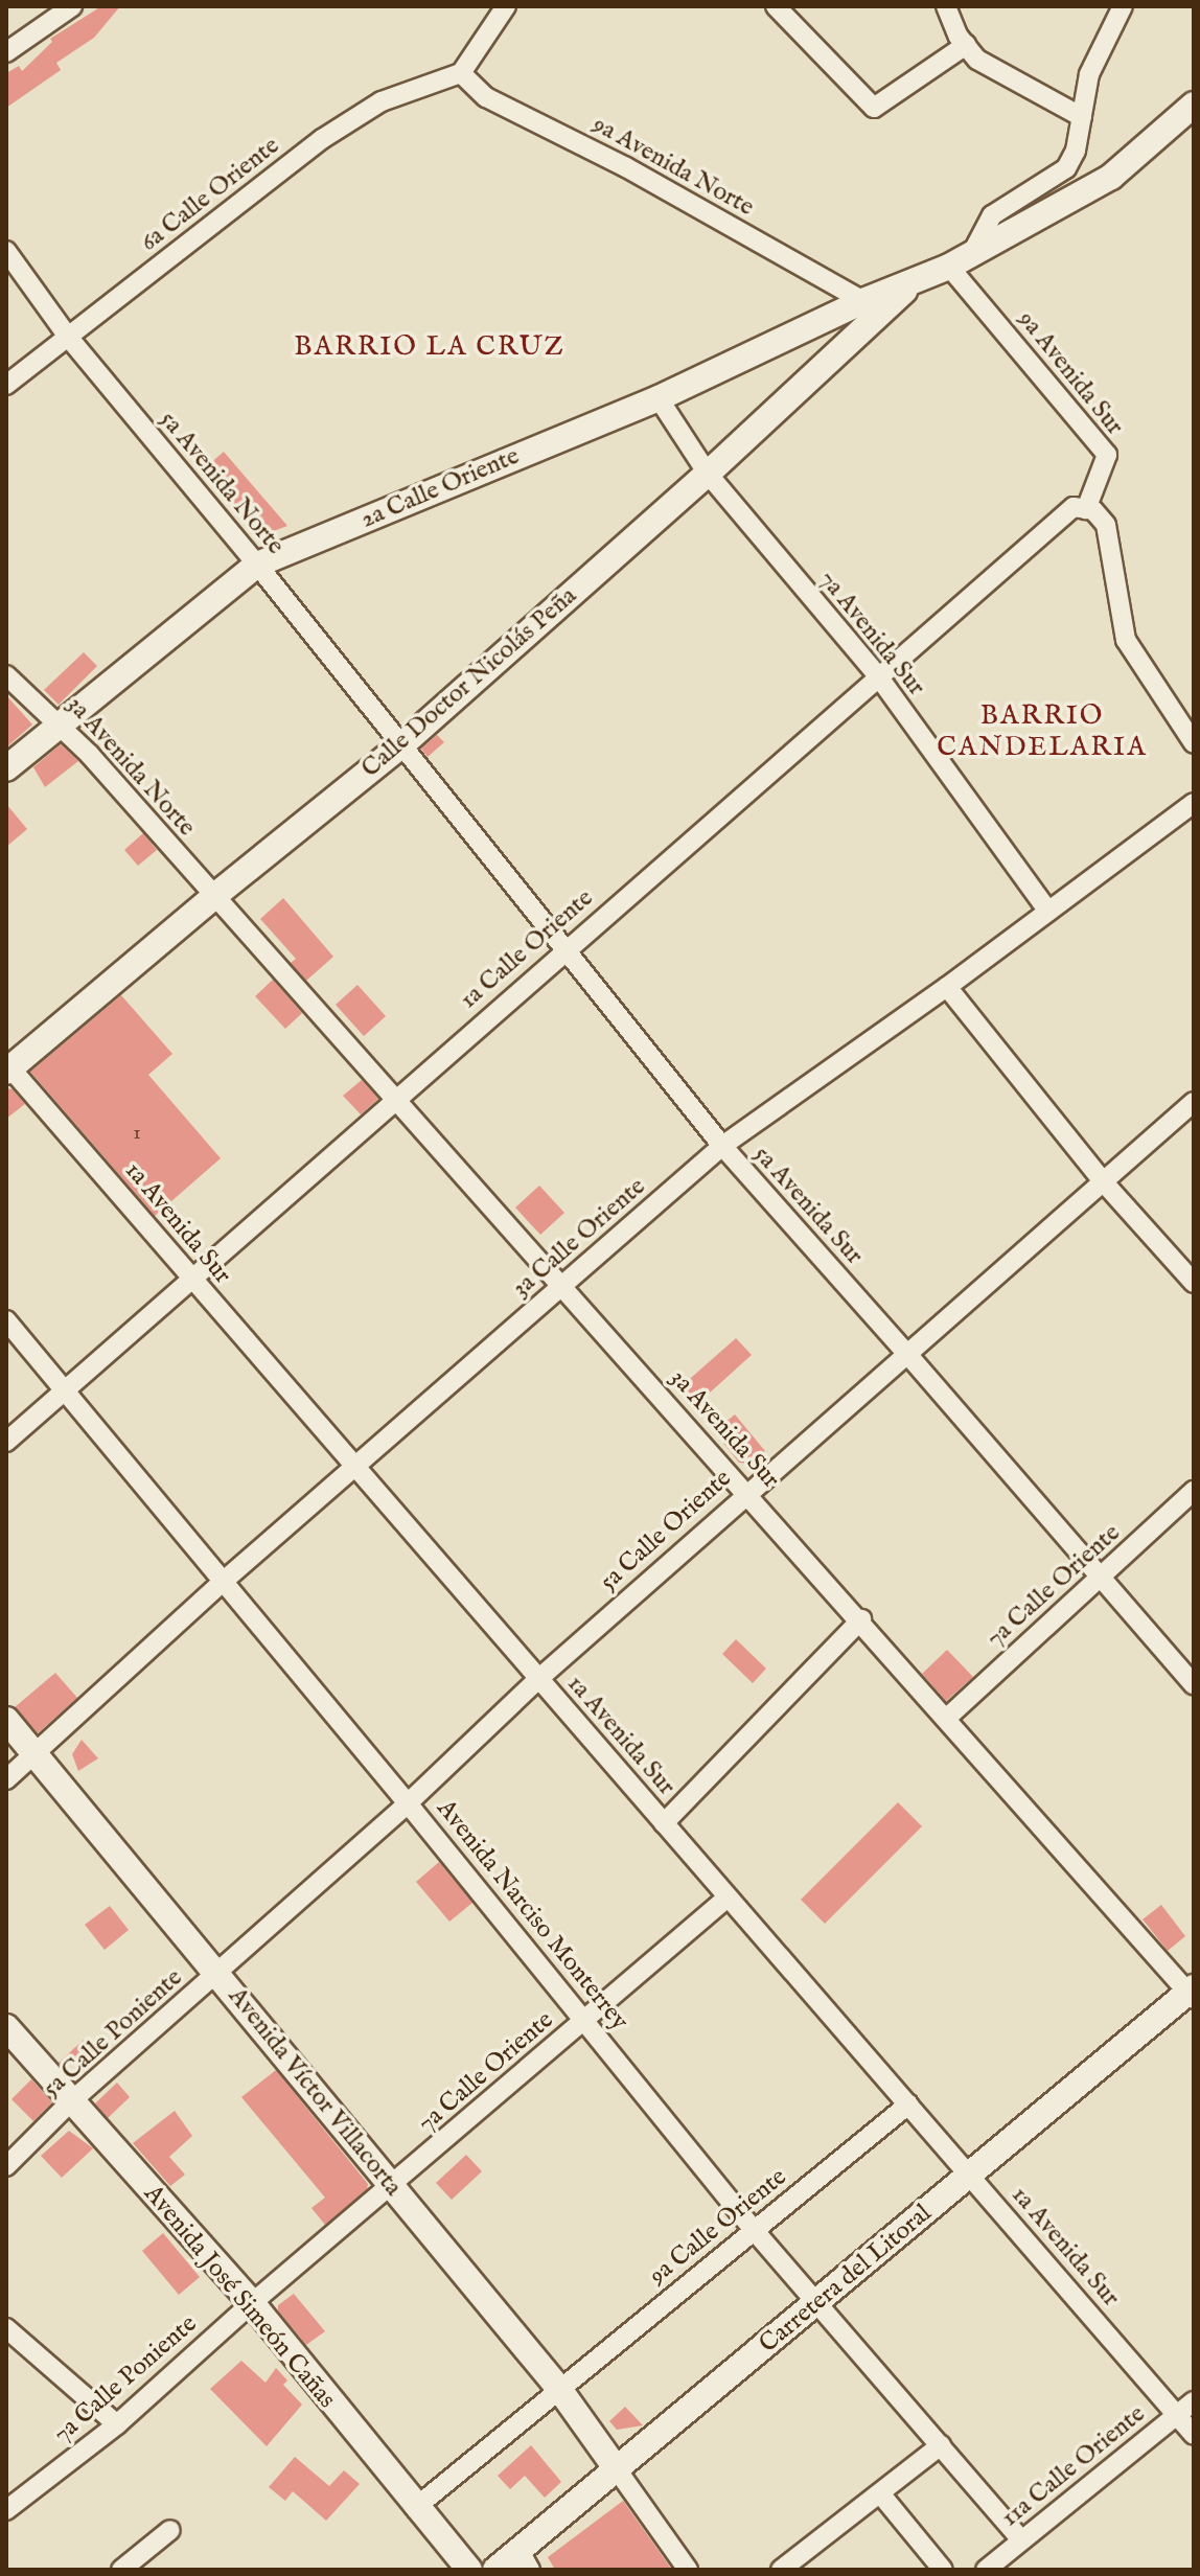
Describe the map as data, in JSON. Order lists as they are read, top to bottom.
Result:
{
  "streets": {
    "main road": [
      "2a Calle Oriente",
      "Calle Doctor Nicolás Peña",
      "Avenida Víctor Villacorta",
      "Carretera del Litoral",
      "Avenida José Simeón Cañas"
    ],
    "street": [
      "9a Avenida Norte",
      "6a Calle Oriente",
      "9a Avenida Sur",
      "5a Avenida Norte",
      "7a Avenida Sur",
      "3a Avenida Norte",
      "1a Calle Oriente",
      "5a Avenida Sur",
      "1a Avenida Sur",
      "3a Calle Oriente",
      "3a Avenida Sur",
      "5a Calle Oriente",
      "7a Calle Oriente",
      "Avenida Narciso Monterrey",
      "5a Calle Poniente",
      "9a Calle Oriente",
      "7a Calle Poniente",
      "11a Calle Oriente"
    ]
  },
  "crossings": [
    ["9a Avenida Norte", "6a Calle Oriente"],
    ["9a Avenida Norte", "2a Calle Oriente"],
    ["6a Calle Oriente", "5a Avenida Norte"],
    ["9a Avenida Sur", "2a Calle Oriente"],
    ["9a Avenida Sur", "1a Calle Oriente"],
    ["5a Avenida Norte", "2a Calle Oriente"],
    ["5a Avenida Norte", "Calle Doctor Nicolás Peña"],
    ["5a Avenida Norte", "5a Avenida Sur"],
    ["2a Calle Oriente", "7a Avenida Sur"],
    ["2a Calle Oriente", "Calle Doctor Nicolás Peña"],
    ["2a Calle Oriente", "3a Avenida Norte"],
    ["7a Avenida Sur", "Calle Doctor Nicolás Peña"],
    ["7a Avenida Sur", "1a Calle Oriente"],
    ["7a Avenida Sur", "3a Calle Oriente"],
    ["Calle Doctor Nicolás Peña", "3a Avenida Norte"],
    ["Calle Doctor Nicolás Peña", "5a Avenida Sur"],
    ["Calle Doctor Nicolás Peña", "1a Avenida Sur"],
    ["Calle Doctor Nicolás Peña", "3a Avenida Sur"],
    ["3a Avenida Norte", "3a Avenida Sur"],
    ["1a Calle Oriente", "5a Avenida Sur"],
    ["1a Calle Oriente", "1a Avenida Sur"],
    ["1a Calle Oriente", "3a Avenida Sur"],
    ["1a Calle Oriente", "Avenida Narciso Monterrey"],
    ["5a Avenida Sur", "3a Calle Oriente"],
    ["5a Avenida Sur", "5a Calle Oriente"],
    ["5a Avenida Sur", "7a Calle Oriente"],
    ["1a Avenida Sur", "3a Calle Oriente"],
    ["1a Avenida Sur", "5a Calle Oriente"],
    ["1a Avenida Sur", "7a Calle Oriente"],
    ["1a Avenida Sur", "9a Calle Oriente"],
    ["1a Avenida Sur", "Carretera del Litoral"],
    ["1a Avenida Sur", "11a Calle Oriente"],
    ["3a Calle Oriente", "3a Avenida Sur"],
    ["3a Calle Oriente", "Avenida Narciso Monterrey"],
    ["3a Calle Oriente", "Avenida Víctor Villacorta"],
    ["3a Avenida Sur", "5a Calle Oriente"],
    ["3a Avenida Sur", "7a Calle Oriente"],
    ["3a Avenida Sur", "Carretera del Litoral"],
    ["5a Calle Oriente", "Avenida Narciso Monterrey"],
    ["5a Calle Oriente", "5a Calle Poniente"],
    ["5a Calle Oriente", "Avenida Víctor Villacorta"],
    ["7a Calle Oriente", "Avenida Narciso Monterrey"],
    ["7a Calle Oriente", "Avenida Víctor Villacorta"],
    ["7a Calle Oriente", "7a Calle Poniente"],
    ["Avenida Narciso Monterrey", "9a Calle Oriente"],
    ["Avenida Narciso Monterrey", "Carretera del Litoral"],
    ["Avenida Narciso Monterrey", "11a Calle Oriente"],
    ["5a Calle Poniente", "Avenida Víctor Villacorta"],
    ["5a Calle Poniente", "Avenida José Simeón Cañas"],
    ["Avenida Víctor Villacorta", "9a Calle Oriente"],
    ["Avenida Víctor Villacorta", "Carretera del Litoral"],
    ["Avenida Víctor Villacorta", "7a Calle Poniente"],
    ["9a Calle Oriente", "Avenida José Simeón Cañas"],
    ["Avenida José Simeón Cañas", "7a Calle Poniente"]
  ],
  "districts": ["BARRIO LA CRUZ", "BARRIO CANDELARIA"],
  "house_numbers": ["1"]
}
